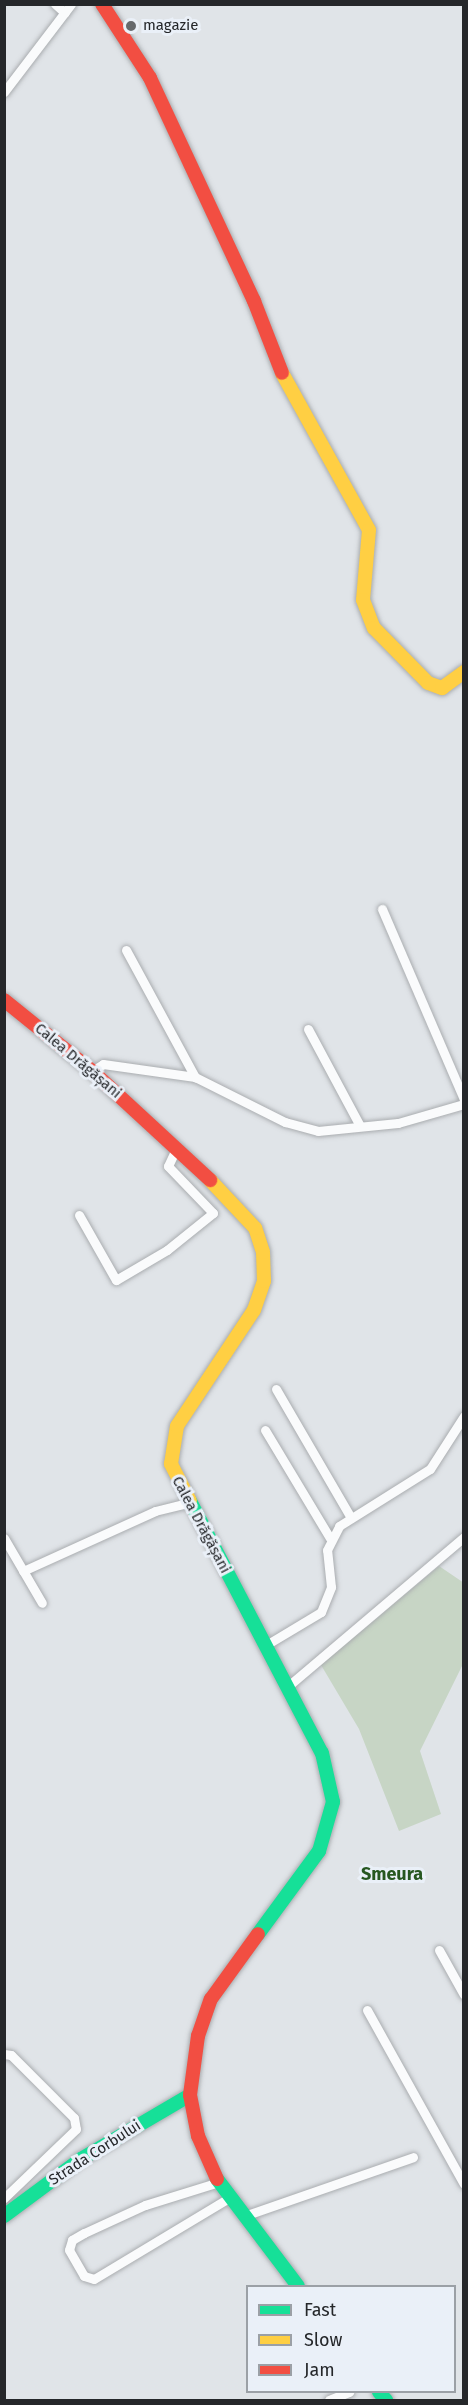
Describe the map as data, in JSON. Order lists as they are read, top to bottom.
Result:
{
  "streets": {
    "main road": ["Calea Drăgășani", "Strada Corbului"]
  },
  "crossings": [
    ["Calea Drăgășani", "Strada Corbului"]
  ],
  "districts": ["Smeura"],
  "places": ["magazie"],
  "legend": ["Fast", "Slow", "Jam"]
}
